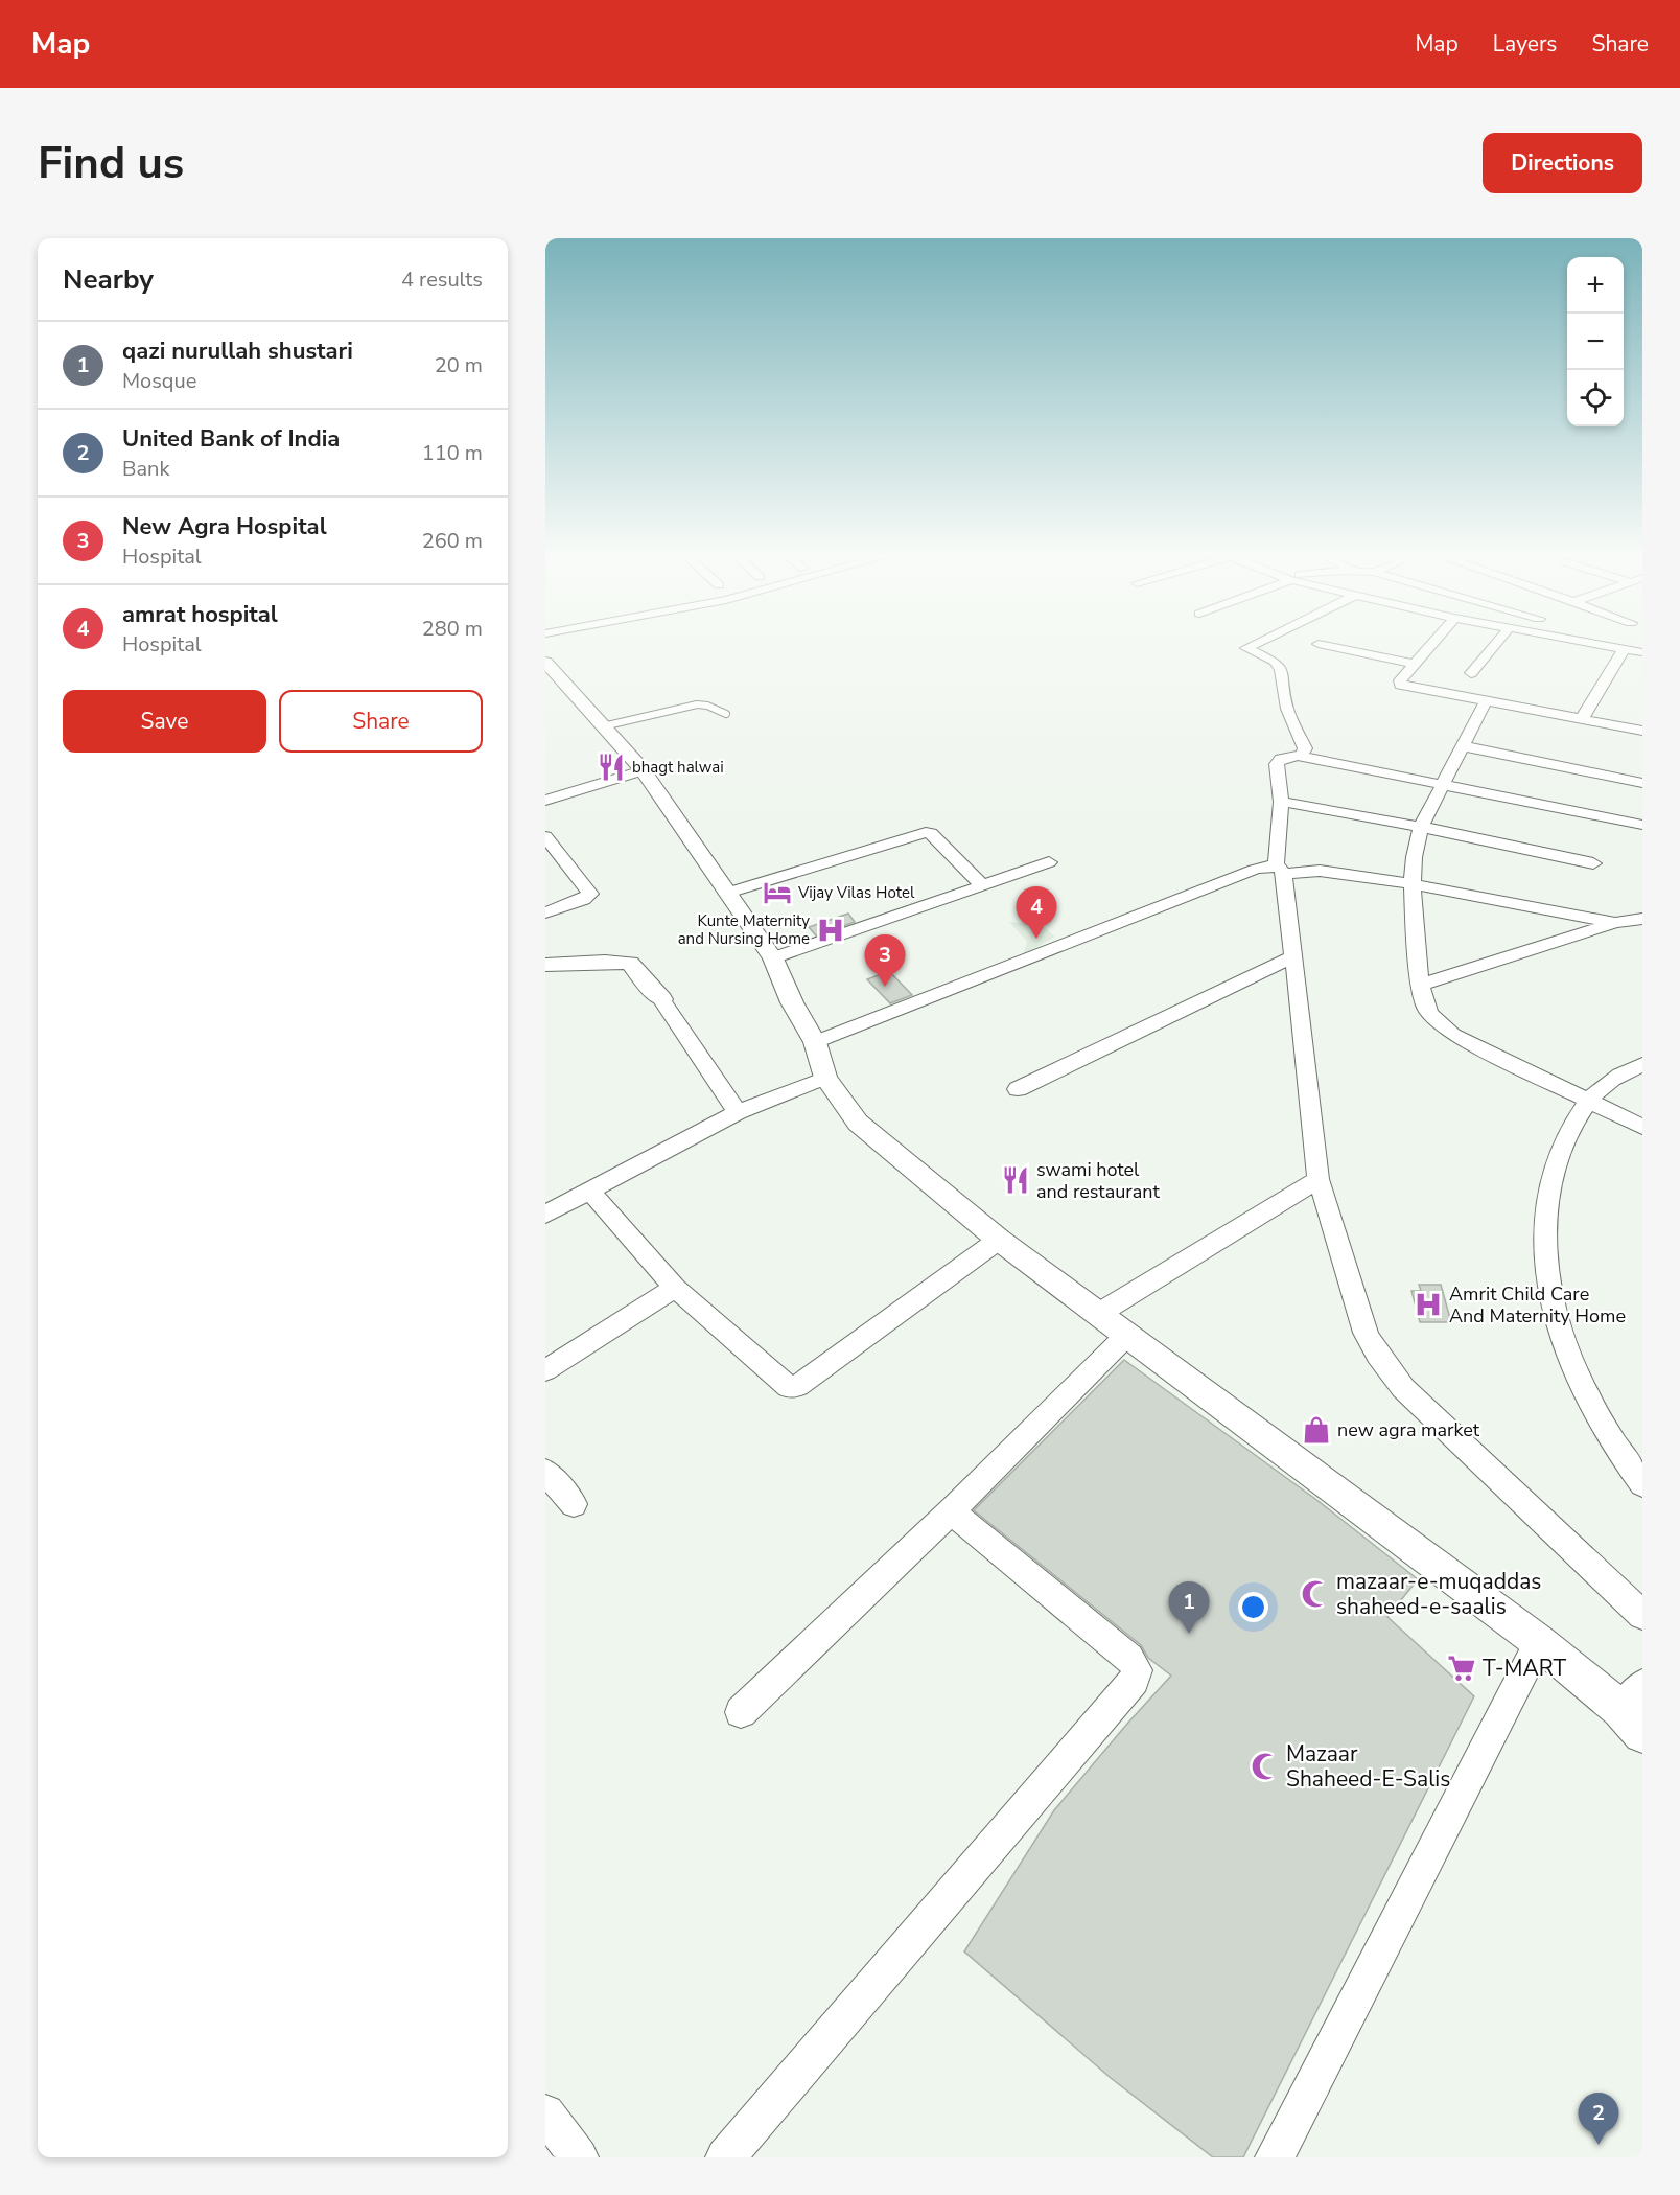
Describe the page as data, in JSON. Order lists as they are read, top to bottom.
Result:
{
  "places": {
    "restaurant": ["bhagt halwai", "swami hotel and restaurant"],
    "hotel": ["Vijay Vilas Hotel"],
    "hospital": ["Kunte Maternity and Nursing Home", "Amrit Child Care And Maternity Home"],
    "shop": ["new agra market"],
    "mosque": ["mazaar-e-muqaddas shaheed-e-saalis", "Mazaar Shaheed-E-Salis"],
    "supermarket": ["T-MART"]
  },
  "page": {
    "header": "Map",
    "nav": ["Map", "Layers", "Share"],
    "buttons": [
      "Directions",
      ["Save", "Share"]
    ],
    "title": "Find us",
    "heading": ["Nearby", "4 results"],
    "map_buttons": ["+", "−"],
    "list": [
      {
        "mark": "1",
        "name": "qazi nurullah shustari",
        "note": "Mosque",
        "value": "20 m"
      },
      {
        "mark": "2",
        "name": "United Bank of India",
        "note": "Bank",
        "value": "110 m"
      },
      {
        "mark": "3",
        "name": "New Agra Hospital",
        "note": "Hospital",
        "value": "260 m"
      },
      {
        "mark": "4",
        "name": "amrat hospital",
        "note": "Hospital",
        "value": "280 m"
      }
    ],
    "pins": [
      "4",
      "3",
      "1",
      "2"
    ]
  }
}
